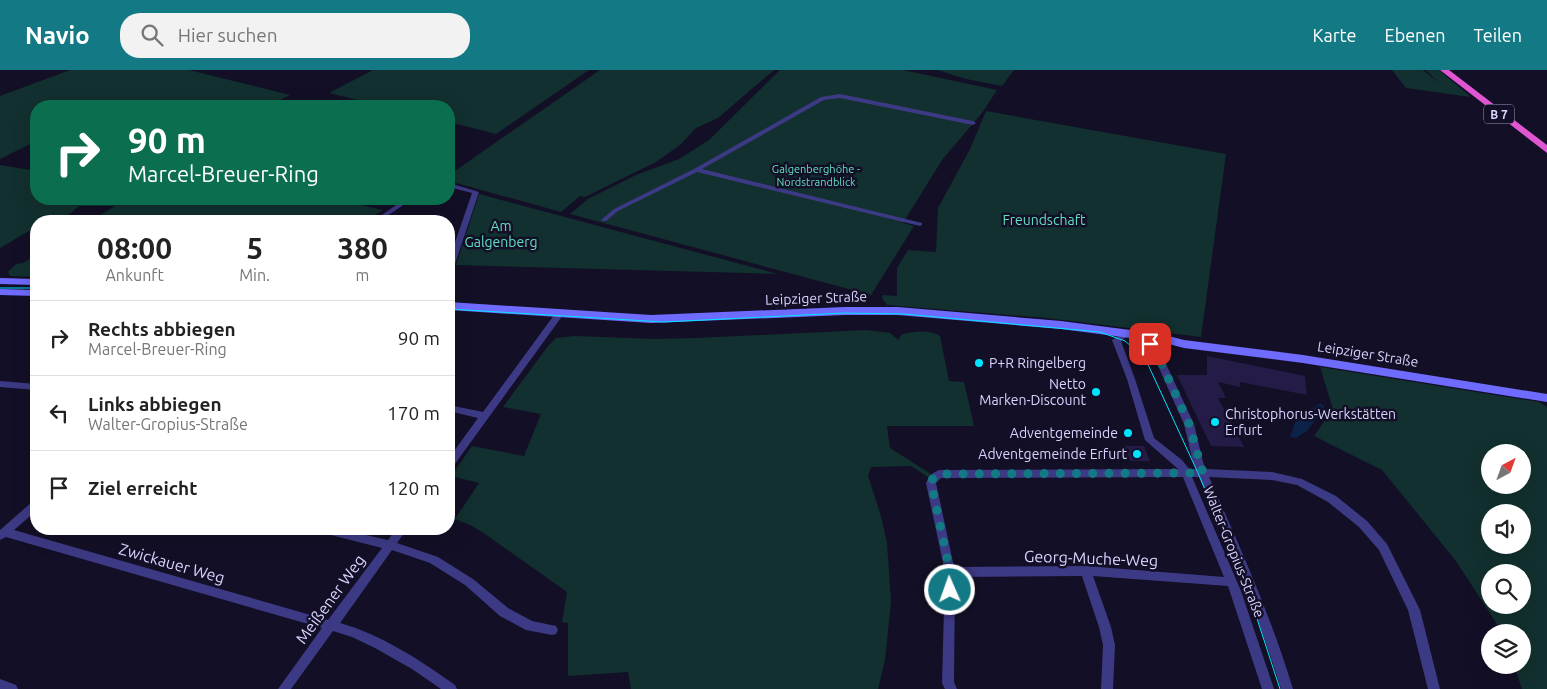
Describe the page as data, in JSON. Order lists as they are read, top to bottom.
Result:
{
  "streets": {
    "highway": ["B 7"],
    "main road": ["Leipziger Straße"],
    "street": [
      "Walter-Gropius-Straße",
      "Georg-Muche-Weg",
      "Zwickauer Weg",
      "Meißener Weg"
    ]
  },
  "crossings": [
    ["Leipziger Straße", "Walter-Gropius-Straße"],
    ["Walter-Gropius-Straße", "Georg-Muche-Weg"],
    ["Zwickauer Weg", "Meißener Weg"]
  ],
  "parks": ["Galgenberghöhe - Nordstrandblick", "Freundschaft", "Am Galgenberg"],
  "places": [
    "P+R Ringelberg",
    "Netto Marken-Discount",
    "Christophorus-Werkstätten Erfurt",
    "Adventgemeinde",
    "Adventgemeinde Erfurt"
  ],
  "north": "top right",
  "page": {
    "header": "Navio",
    "search": "Hier suchen",
    "nav": ["Karte", "Ebenen", "Teilen"],
    "turn": ["90 m", "Marcel-Breuer-Ring"],
    "eta": [
      "08:00",
      "Ankunft",
      "5",
      "Min.",
      "380",
      "m"
    ],
    "list": [
      {
        "name": "Rechts abbiegen",
        "note": "Marcel-Breuer-Ring",
        "value": "90 m"
      },
      {
        "name": "Links abbiegen",
        "note": "Walter-Gropius-Straße",
        "value": "170 m"
      },
      {
        "name": "Ziel erreicht",
        "value": "120 m"
      }
    ]
  }
}
